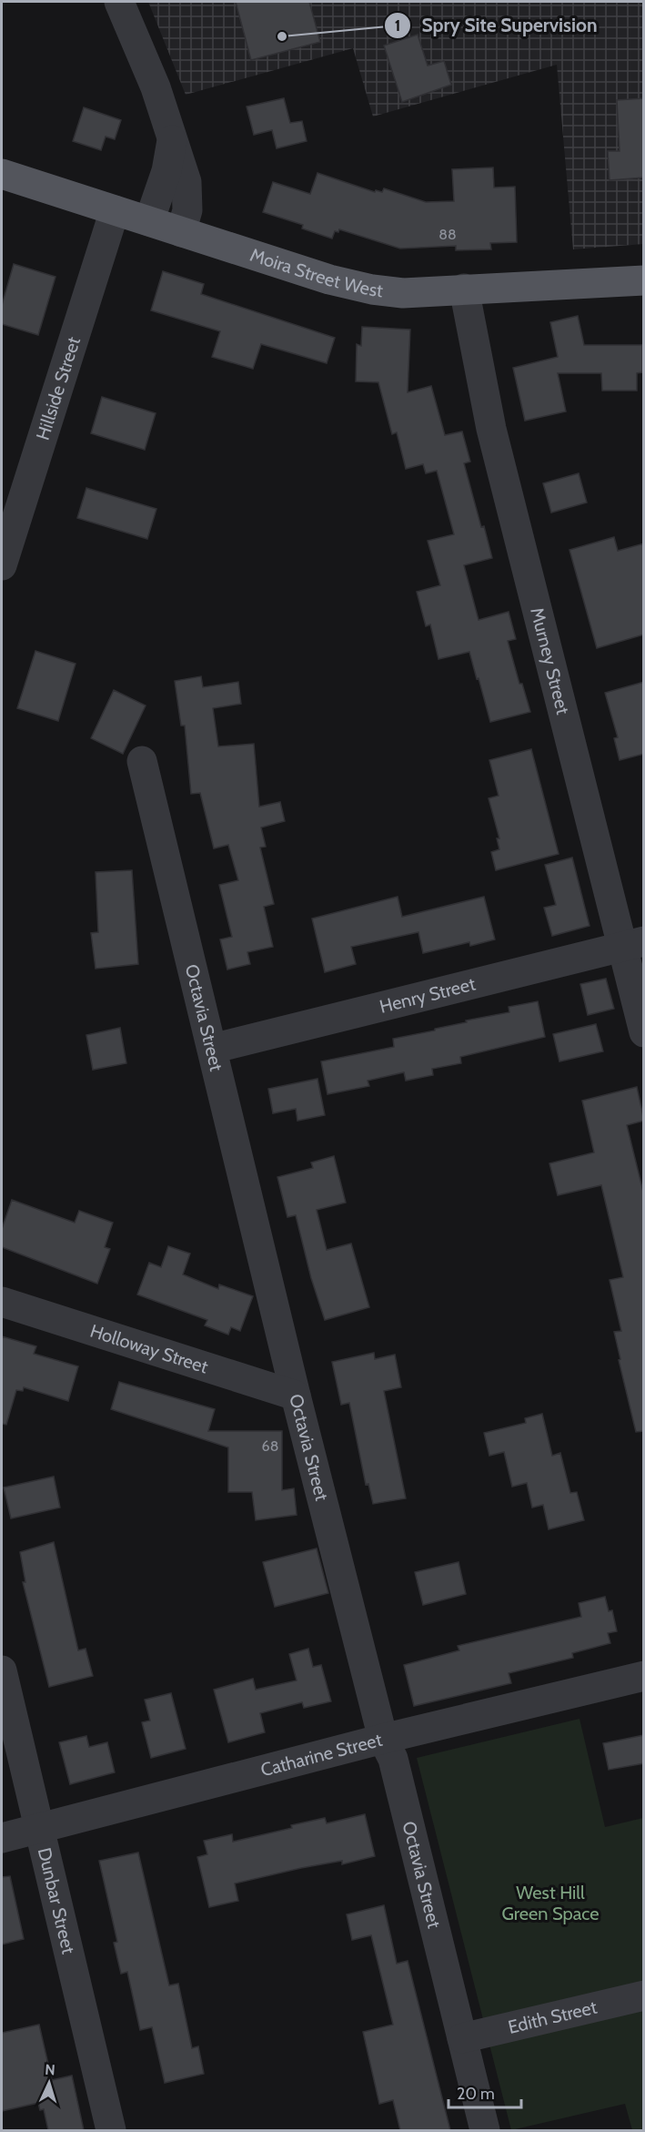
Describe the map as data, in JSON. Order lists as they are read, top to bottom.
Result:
{
  "streets": {
    "main road": ["Moira Street West"],
    "street": [
      "Hillside Street",
      "Murney Street",
      "Henry Street",
      "Octavia Street",
      "Holloway Street",
      "Catharine Street",
      "Dunbar Street",
      "Edith Street"
    ]
  },
  "crossings": [
    ["Moira Street West", "Hillside Street"],
    ["Moira Street West", "Murney Street"],
    ["Murney Street", "Henry Street"],
    ["Henry Street", "Octavia Street"],
    ["Octavia Street", "Holloway Street"],
    ["Octavia Street", "Catharine Street"],
    ["Octavia Street", "Edith Street"],
    ["Catharine Street", "Dunbar Street"]
  ],
  "parks": ["West Hill Green Space"],
  "places": ["Spry Site Supervision"],
  "house_numbers": ["88", "68"],
  "scale_bar": "20 m",
  "north": "top"
}
